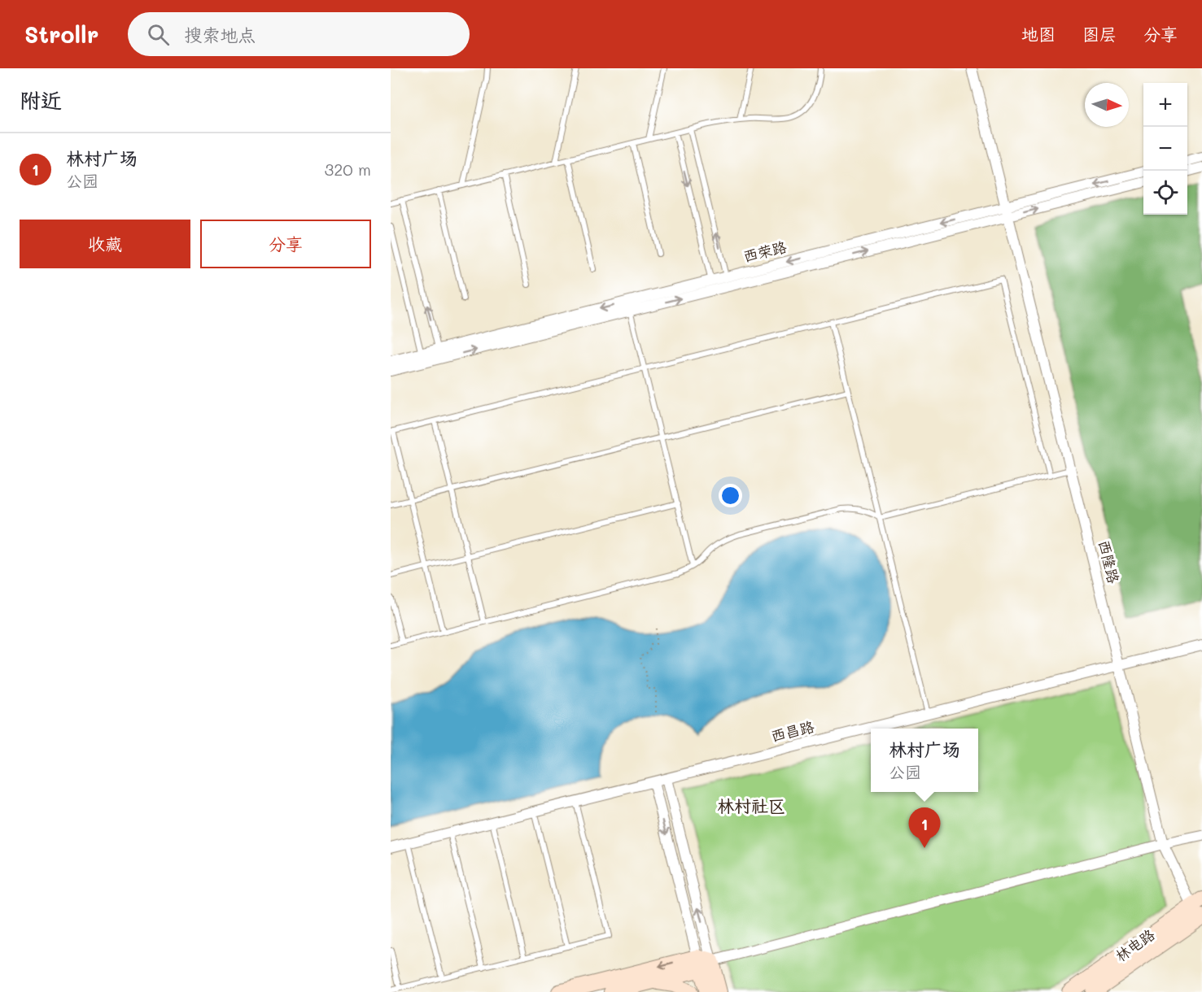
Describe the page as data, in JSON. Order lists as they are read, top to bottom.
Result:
{
  "streets": {
    "main road": ["林电路"],
    "street": ["西荣路", "西隆路", "西昌路"]
  },
  "crossings": [
    ["西荣路", "西隆路"],
    ["西隆路", "西昌路"],
    ["西隆路", "林电路"]
  ],
  "districts": ["林村社区"],
  "north": "right",
  "page": {
    "header": "Strollr",
    "search": "搜索地点",
    "nav": ["地图", "图层", "分享"],
    "heading": "附近",
    "map_buttons": ["+", "−"],
    "list": [
      {
        "mark": "1",
        "name": "林村广场",
        "note": "公园",
        "value": "320 m"
      }
    ],
    "buttons": ["收藏", "分享"],
    "popup": ["林村广场", "公园"],
    "pins": "1"
  }
}
